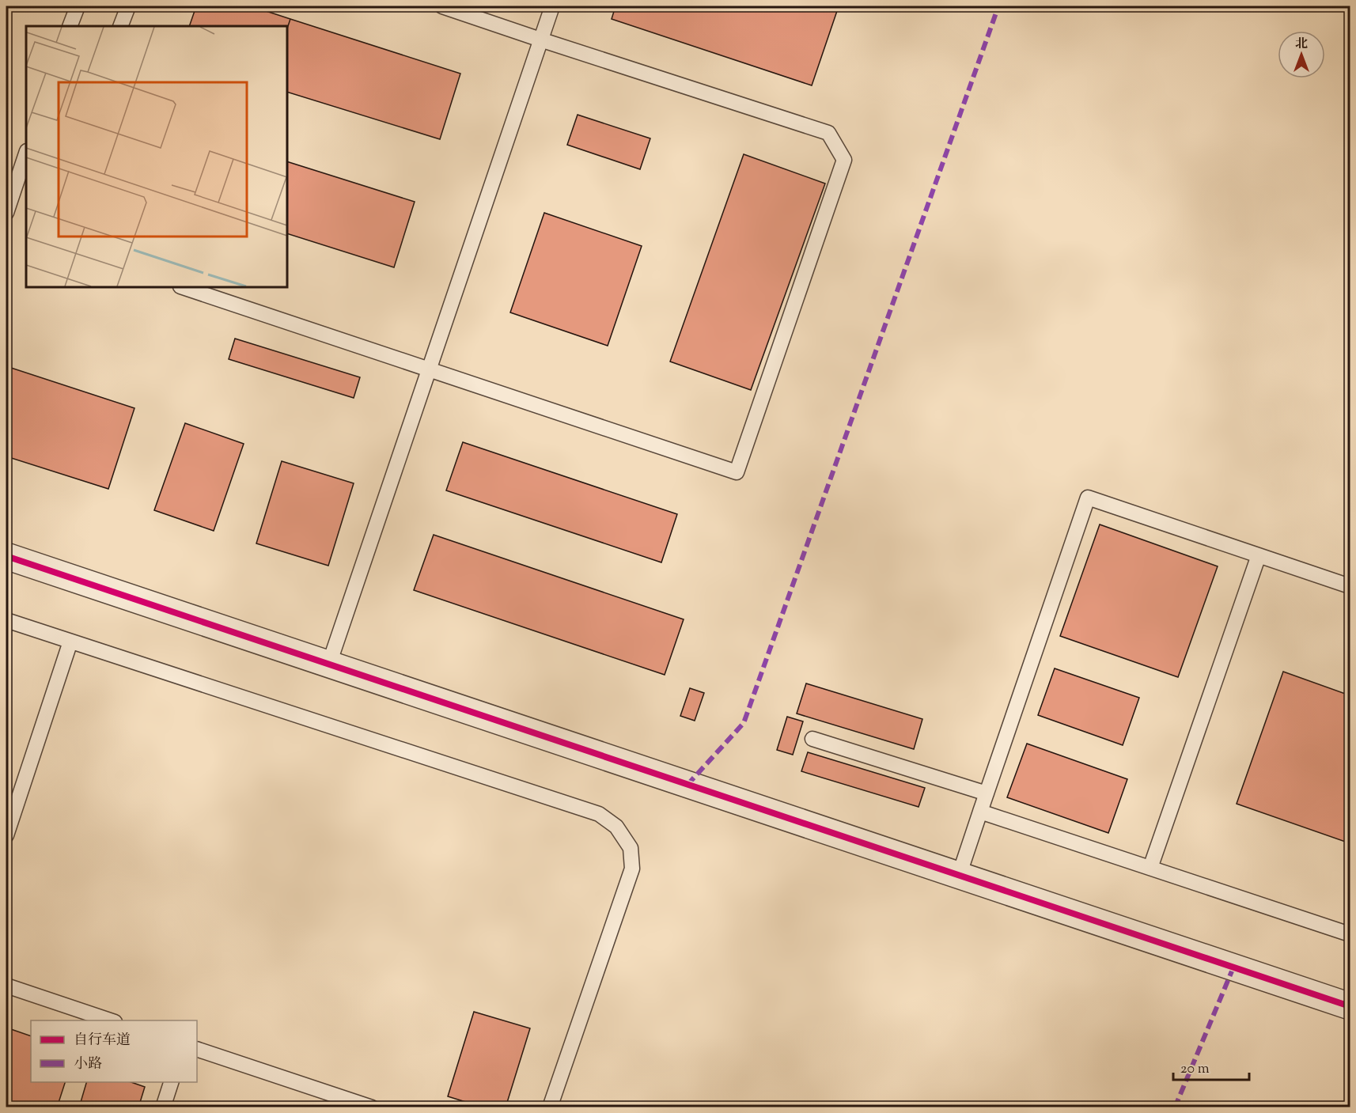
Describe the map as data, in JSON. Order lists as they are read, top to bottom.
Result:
{
  "legend": ["自行车道", "小路"],
  "scale_bar": "20 m",
  "north": "top"
}
